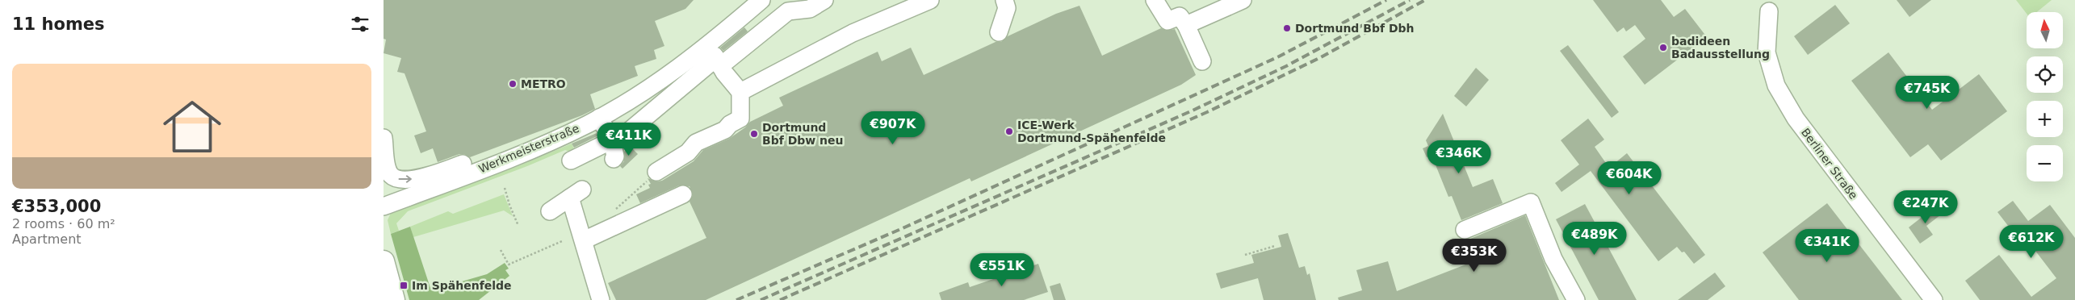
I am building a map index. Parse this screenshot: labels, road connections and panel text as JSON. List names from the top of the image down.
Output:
{
  "streets": {
    "street": ["Werkmeisterstraße", "Berliner Straße"]
  },
  "places": {
    "other": [
      "Dortmund Bbf Dbh",
      "badideen Badausstellung",
      "METRO",
      "ICE-Werk Dortmund-Spähenfelde",
      "Dortmund Bbf Dbw neu"
    ],
    "transit": ["Im Spähenfelde"]
  },
  "north": "top",
  "page": {
    "heading": "11 homes",
    "map_buttons": ["+", "−"],
    "list": [
      {
        "name": "€353,000",
        "note": "2 rooms · 60 m² · Apartment"
      }
    ],
    "price": [
      "€745K",
      "€907K",
      "€411K",
      "€346K",
      "€604K",
      "€247K",
      "€489K",
      "€612K",
      "€341K",
      "€353K",
      "€551K"
    ]
  }
}
